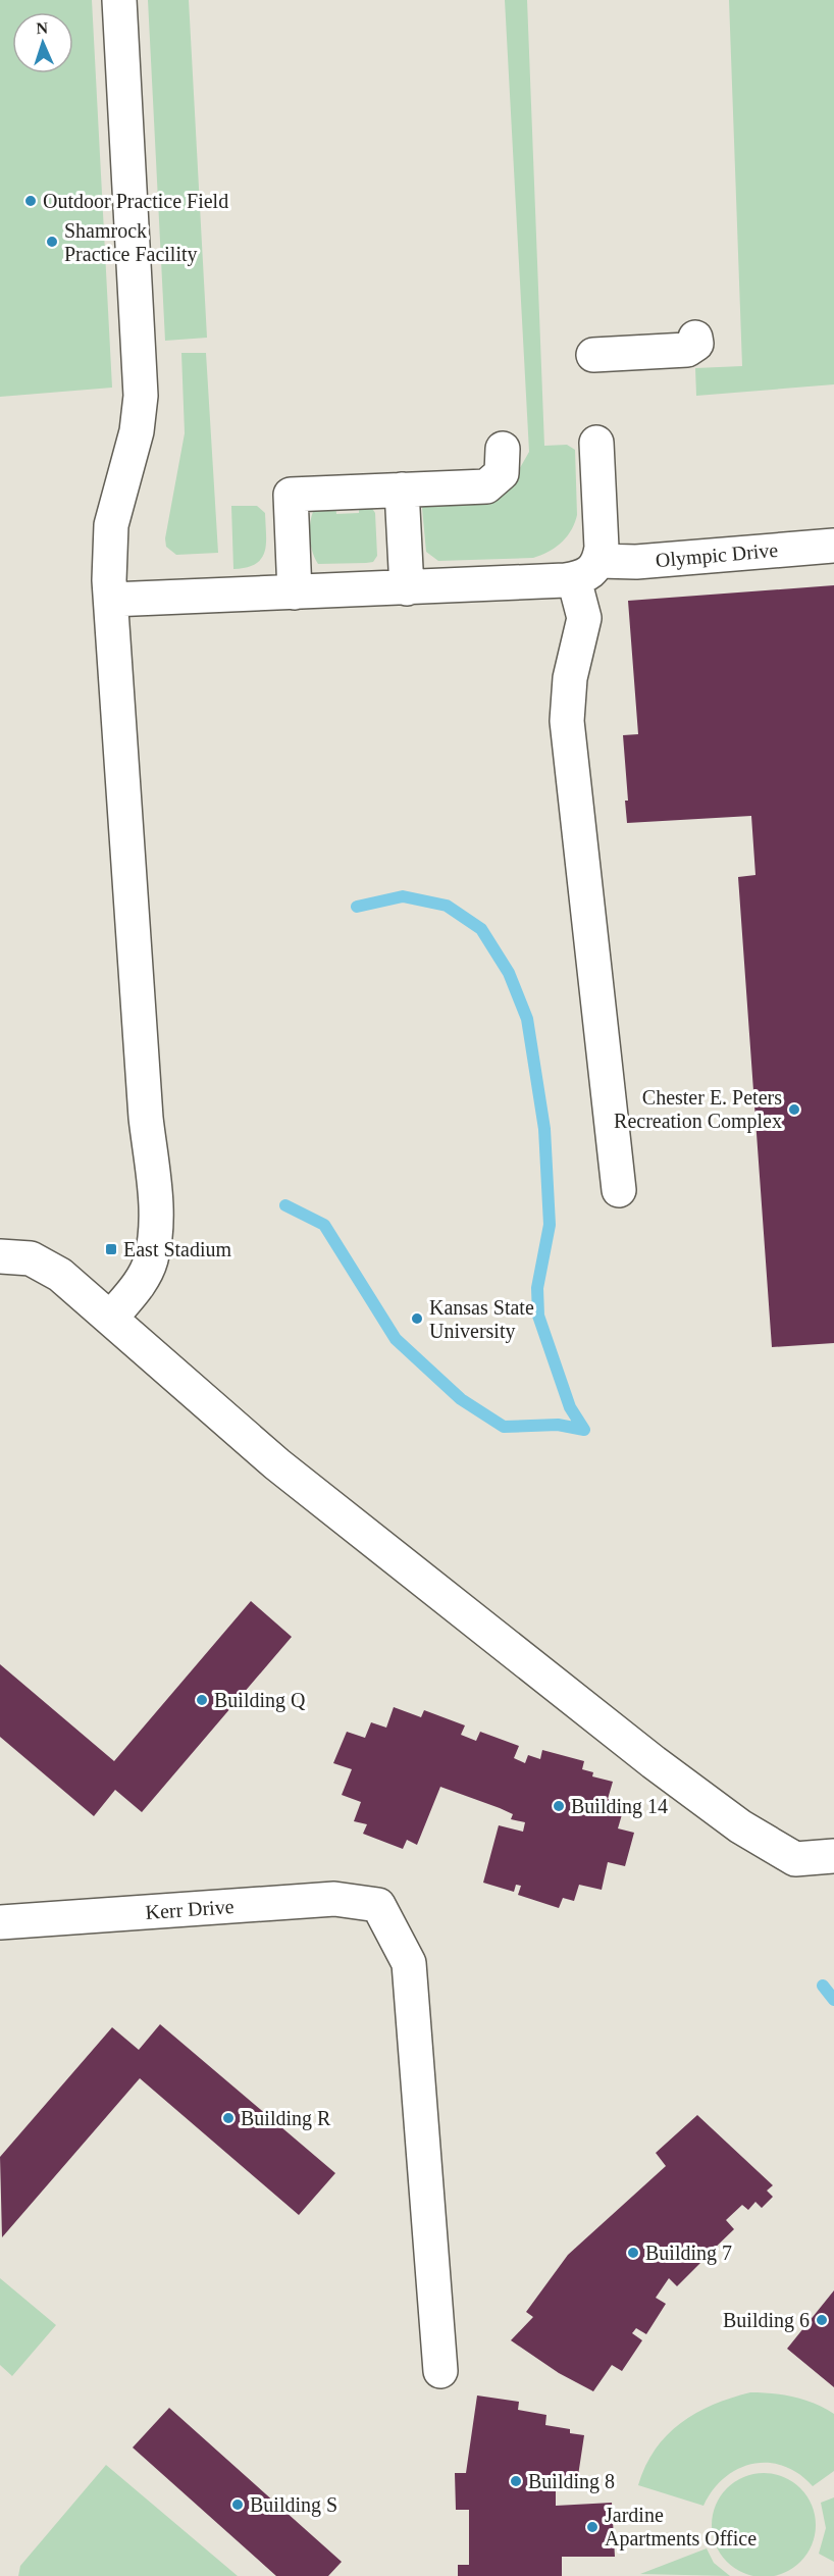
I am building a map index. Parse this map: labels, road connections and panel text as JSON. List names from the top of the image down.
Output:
{
  "streets": {
    "street": ["Olympic Drive", "Kerr Drive"]
  },
  "places": {
    "other": [
      "Outdoor Practice Field",
      "Shamrock Practice Facility",
      "Chester E. Peters Recreation Complex",
      "Kansas State University",
      "Building Q",
      "Building 14",
      "Building R",
      "Building 7",
      "Building 6",
      "Building 8",
      "Building S",
      "Jardine Apartments Office"
    ],
    "transit": ["East Stadium"]
  },
  "north": "top"
}
